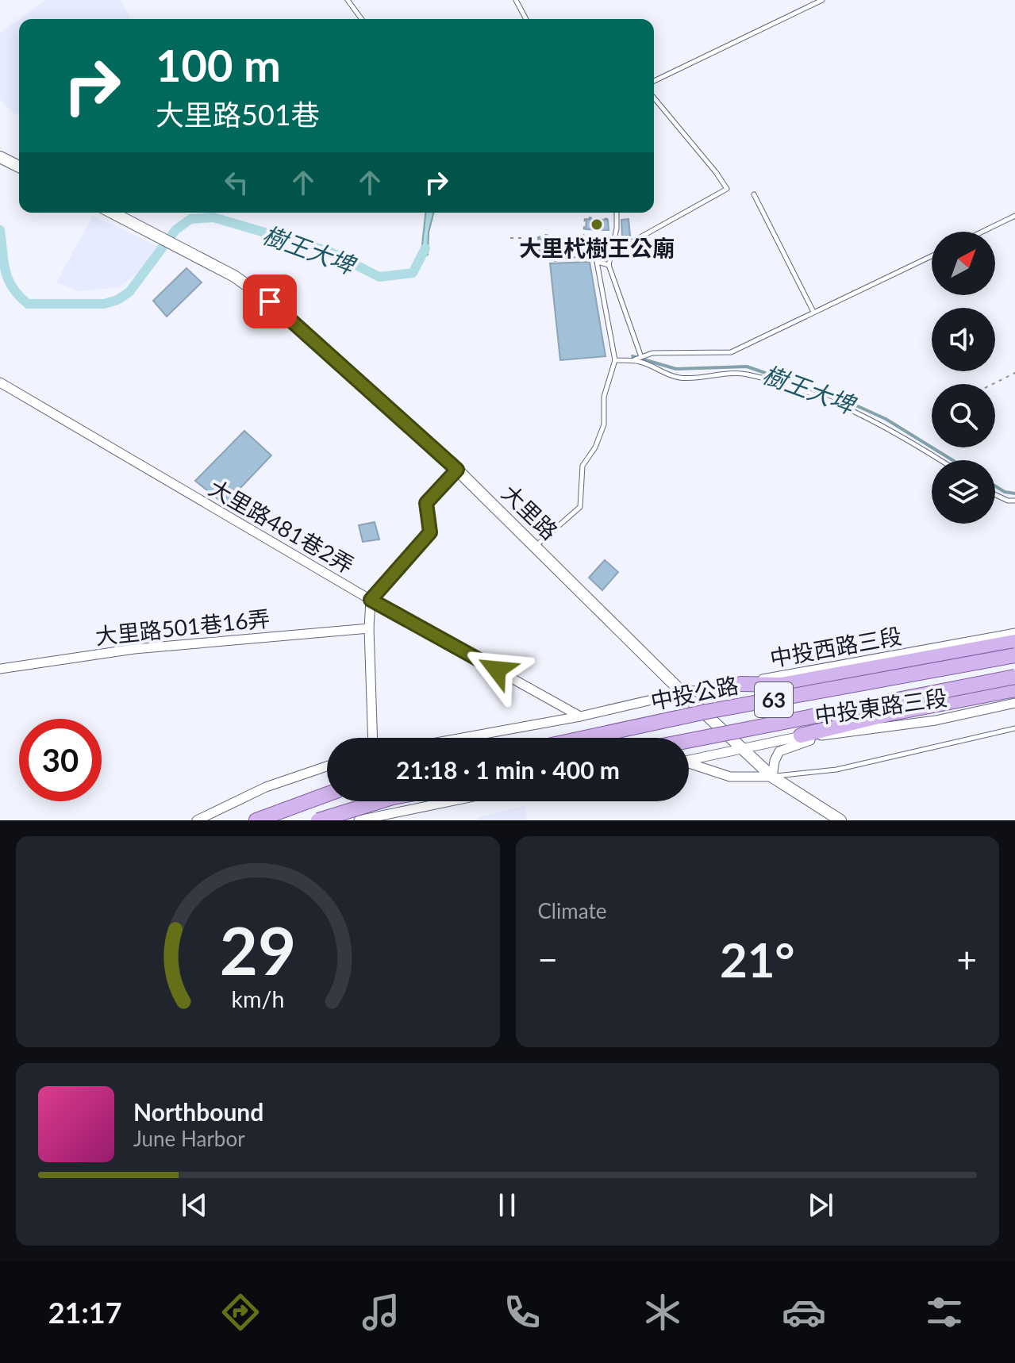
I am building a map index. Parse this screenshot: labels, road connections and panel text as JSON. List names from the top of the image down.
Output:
{
  "streets": {
    "main road": ["中投公路", "63"],
    "street": [
      "大里路",
      "大里路481巷2弄",
      "大里路501巷16弄",
      "中投西路三段",
      "中投東路三段"
    ]
  },
  "crossings": [
    ["大里路", "中投西路三段"],
    ["大里路", "中投東路三段"],
    ["大里路481巷2弄", "中投西路三段"]
  ],
  "water": ["樹王大埤"],
  "places": ["大里杙樹王公廟"],
  "north": "top right",
  "page": {
    "turn": ["100 m", "大里路501巷"],
    "limit": "30",
    "trip": "21:18 · 1 min · 400 m",
    "tile": "Climate",
    "heat": ["−", "21°", "+"],
    "song": ["Northbound", "June Harbor"],
    "tabs": "21:17",
    "gauge": ["29", "km/h"]
  }
}
